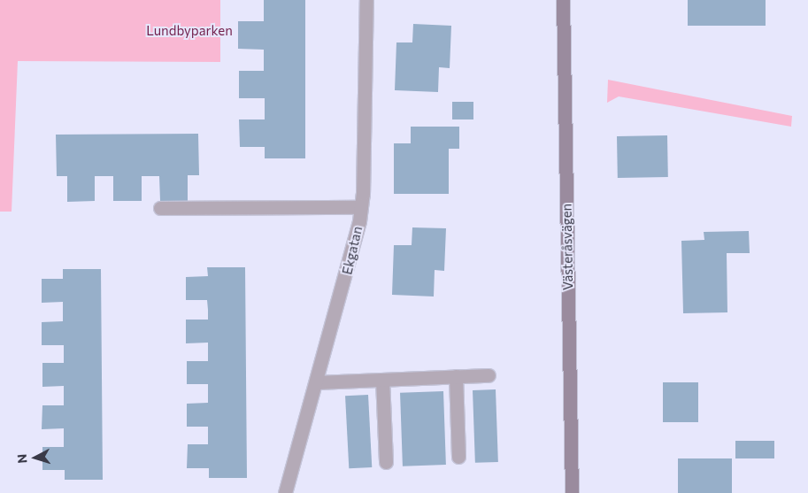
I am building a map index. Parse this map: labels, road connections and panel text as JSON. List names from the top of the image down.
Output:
{
  "streets": {
    "street": ["Västeråsvägen", "Ekgatan"]
  },
  "parks": ["Lundbyparken"],
  "north": "left"
}
